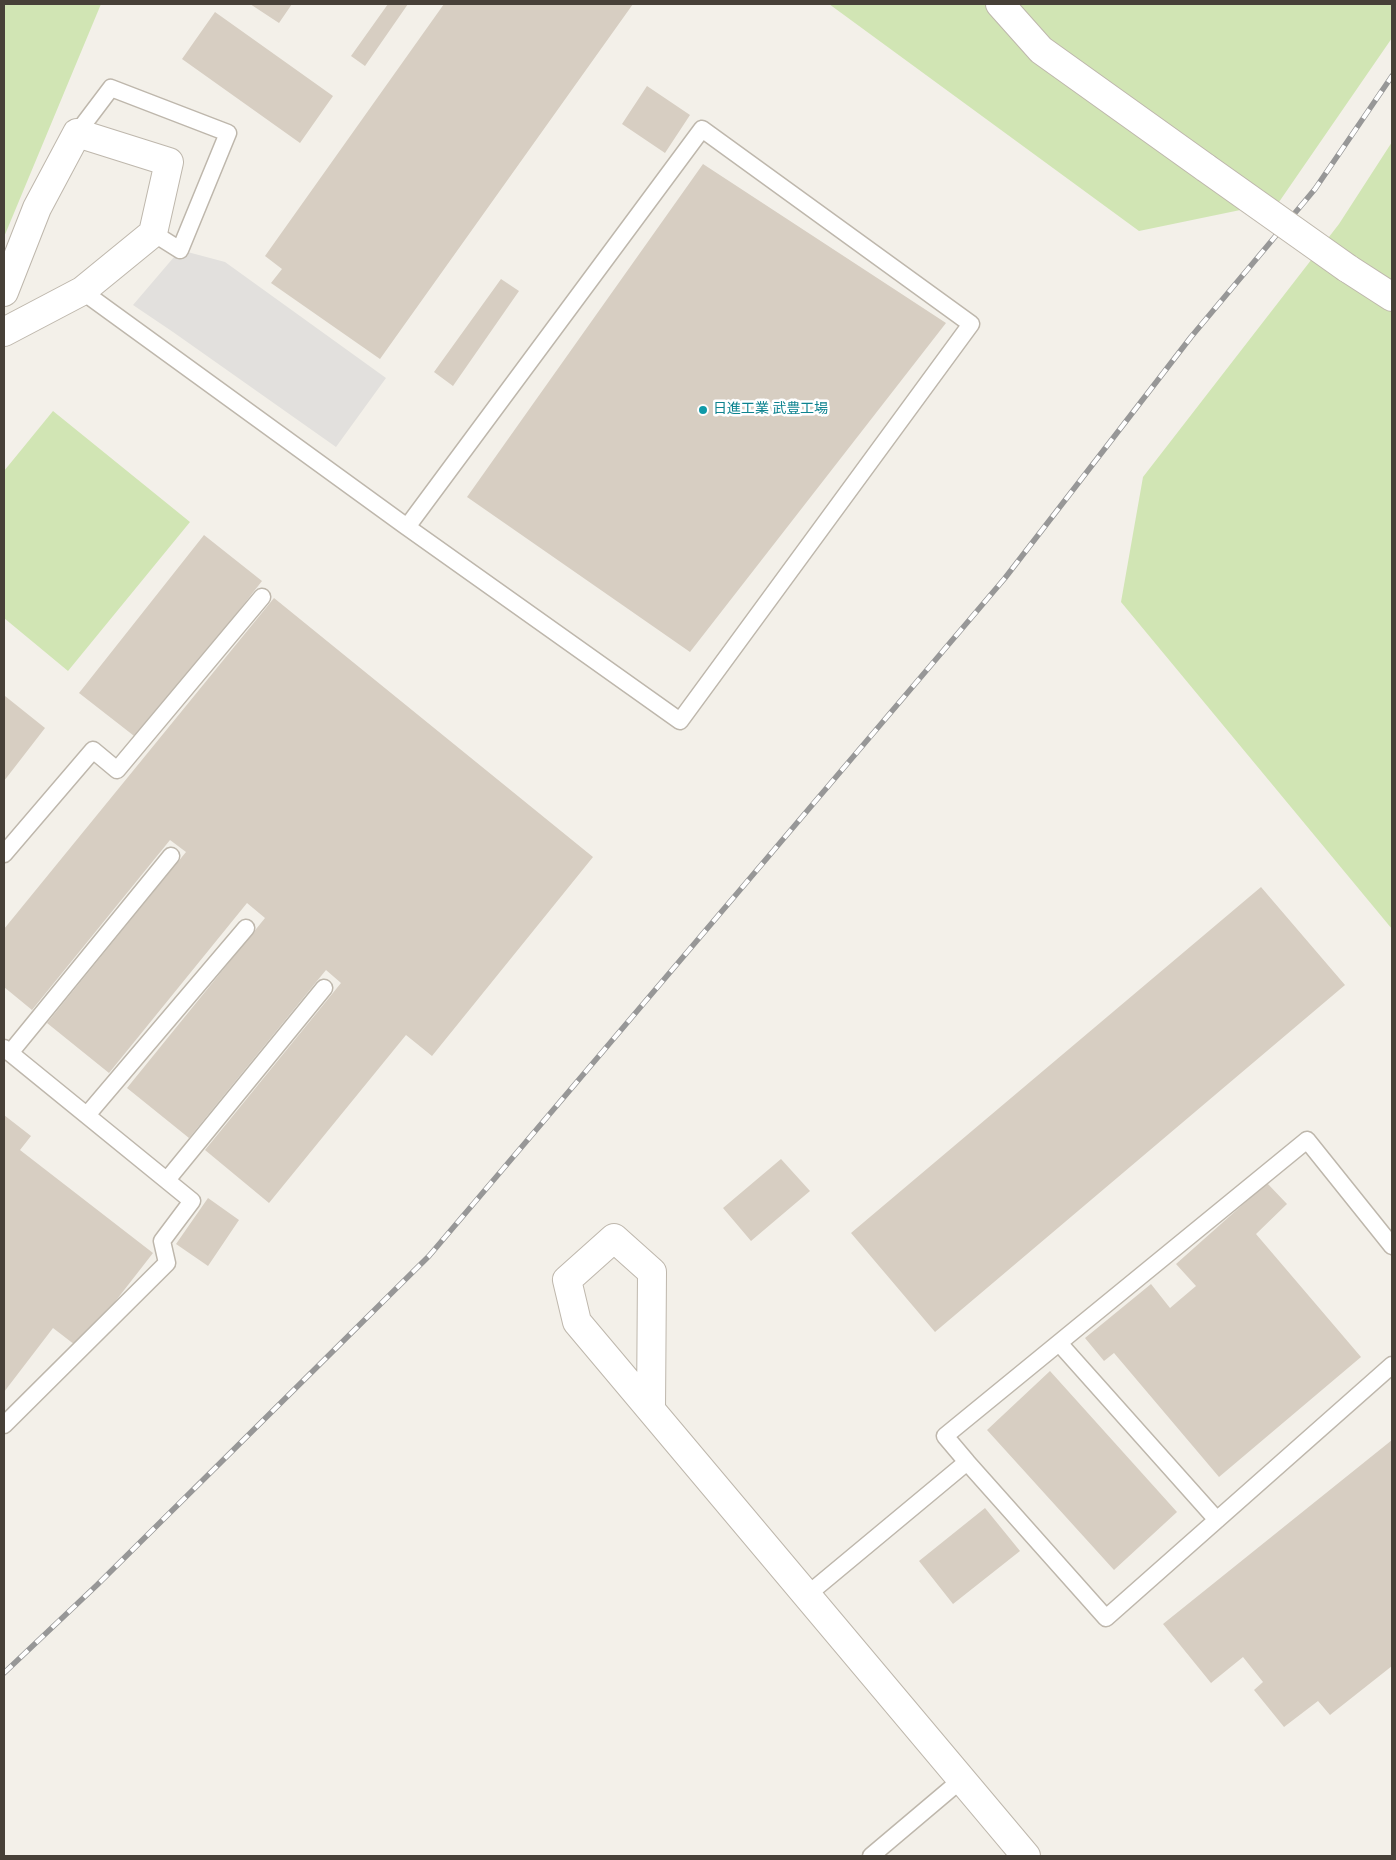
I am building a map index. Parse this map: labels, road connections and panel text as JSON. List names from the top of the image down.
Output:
{
  "places": ["日進工業 武豊工場"]
}
